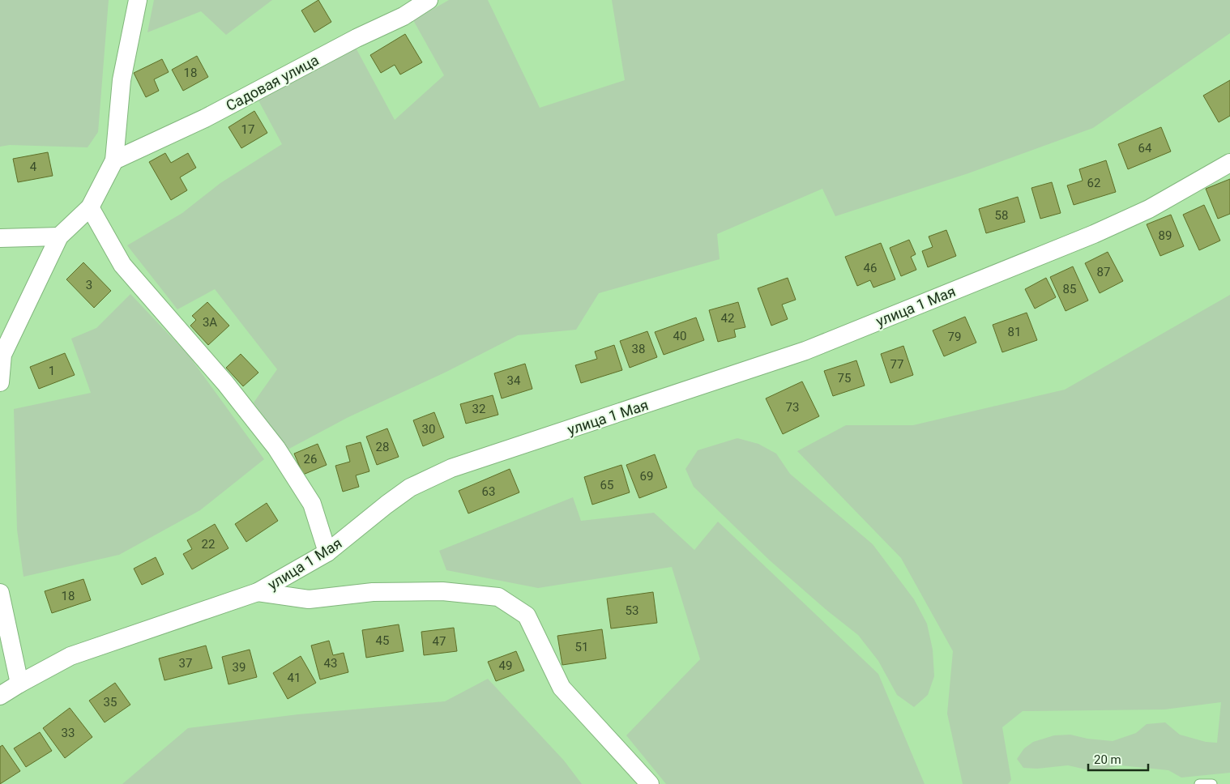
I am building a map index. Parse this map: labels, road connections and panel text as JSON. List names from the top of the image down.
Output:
{
  "streets": {
    "street": ["Садовая улица", "улица 1 Мая"]
  },
  "house_numbers": [
    "18",
    "17",
    "64",
    "4",
    "62",
    "58",
    "89",
    "46",
    "87",
    "3",
    "85",
    "42",
    "3А",
    "81",
    "40",
    "79",
    "38",
    "77",
    "1",
    "75",
    "34",
    "73",
    "32",
    "30",
    "28",
    "26",
    "69",
    "65",
    "63",
    "22",
    "18",
    "53",
    "45",
    "47",
    "51",
    "37",
    "43",
    "49",
    "39",
    "41",
    "35",
    "33"
  ],
  "scale_bar": "20 m"
}
